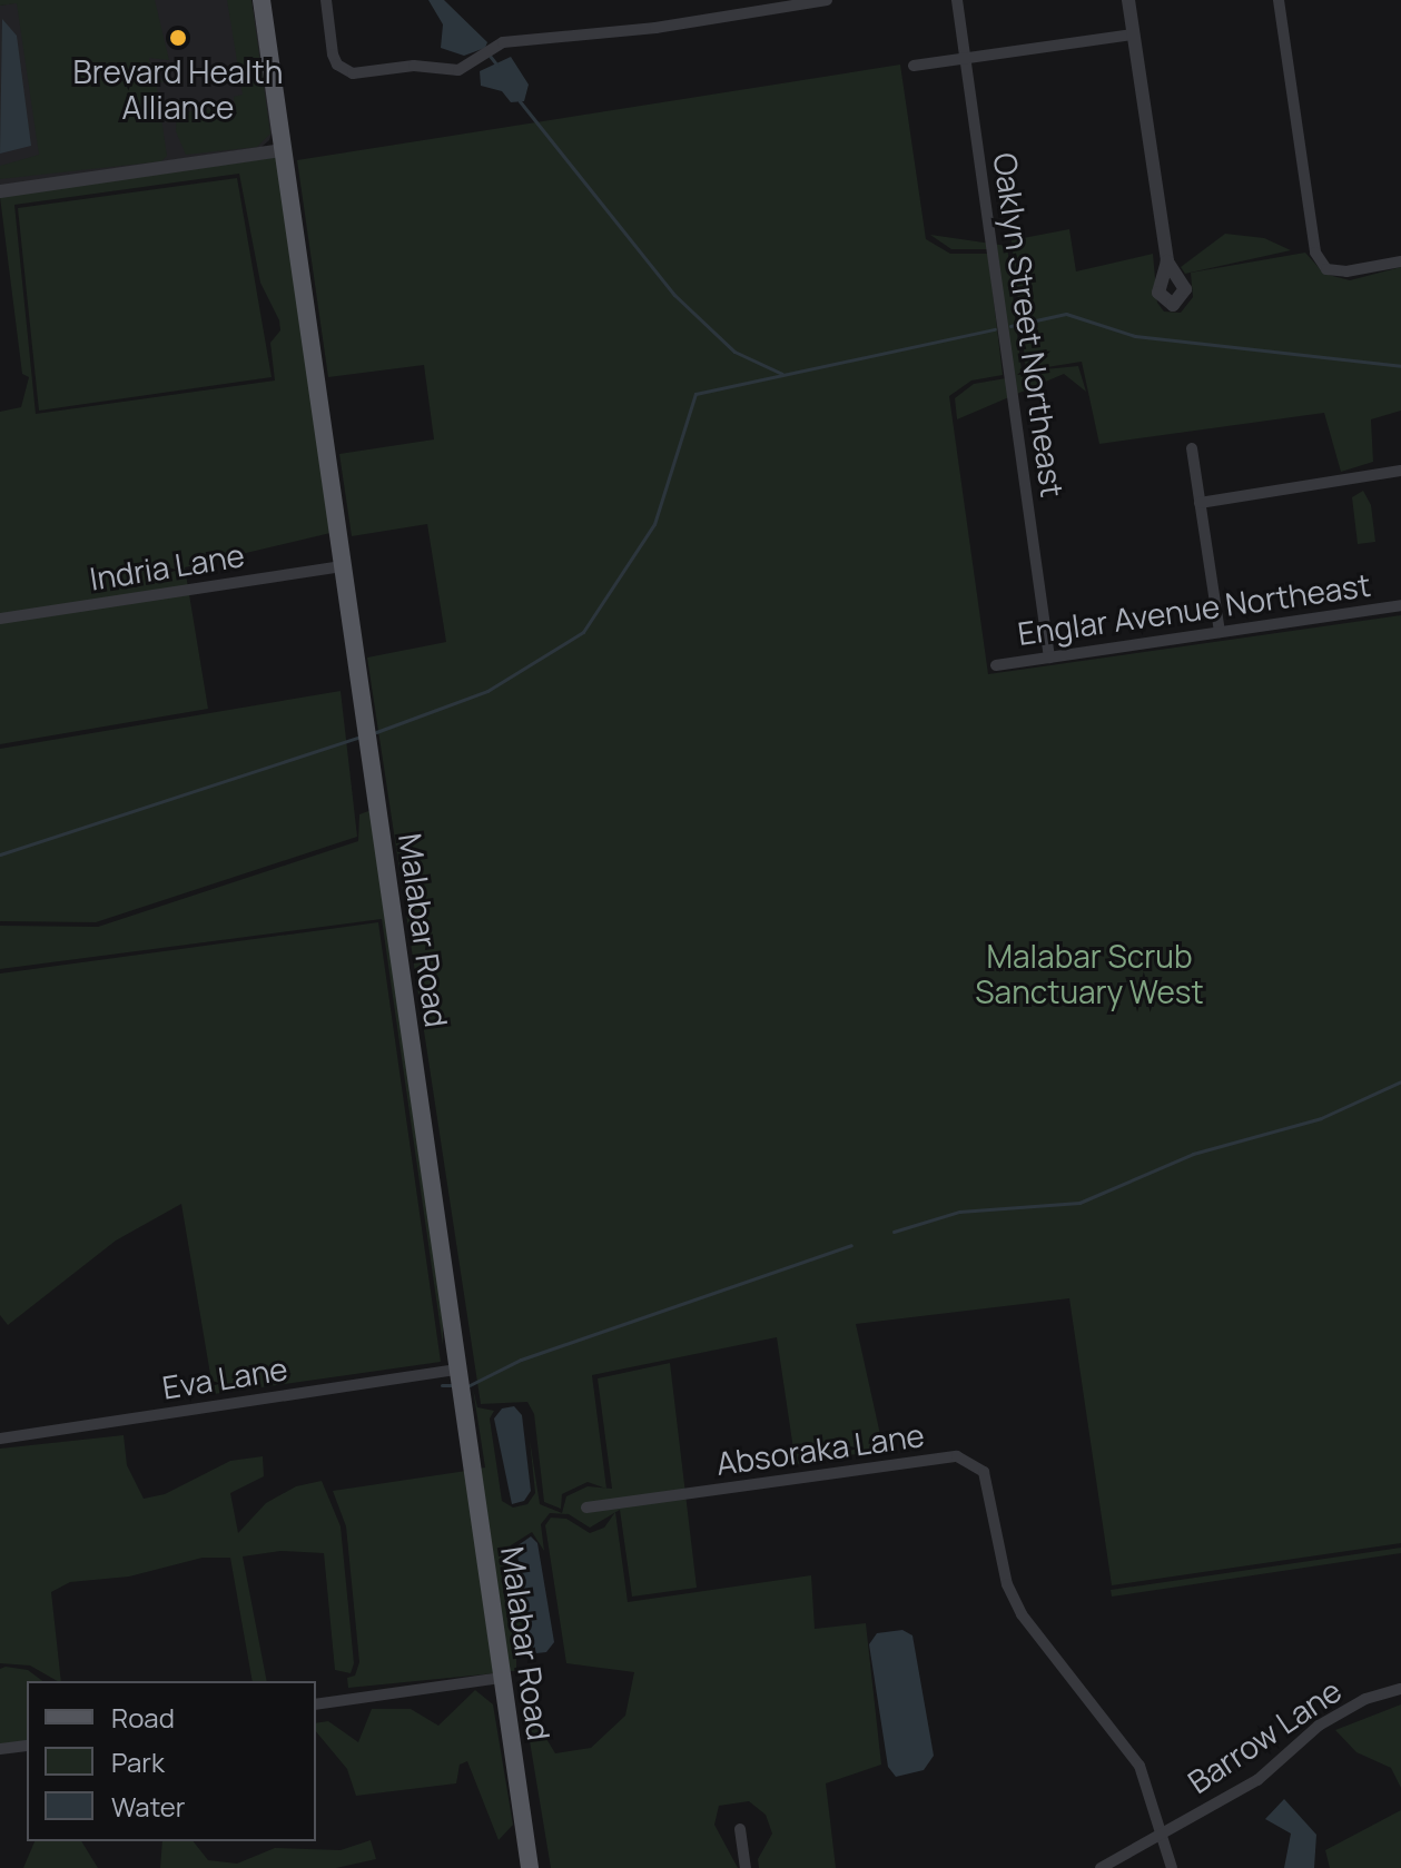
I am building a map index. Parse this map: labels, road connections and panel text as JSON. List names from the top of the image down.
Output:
{
  "streets": {
    "main road": ["Malabar Road"],
    "street": [
      "Oaklyn Street Northeast",
      "Indria Lane",
      "Englar Avenue Northeast",
      "Eva Lane",
      "Absoraka Lane",
      "Barrow Lane"
    ]
  },
  "crossings": [
    ["Oaklyn Street Northeast", "Englar Avenue Northeast"],
    ["Indria Lane", "Malabar Road"],
    ["Malabar Road", "Eva Lane"],
    ["Absoraka Lane", "Barrow Lane"]
  ],
  "parks": ["Malabar Scrub Sanctuary West"],
  "places": ["Brevard Health Alliance"],
  "legend": ["Road", "Park", "Water"]
}
